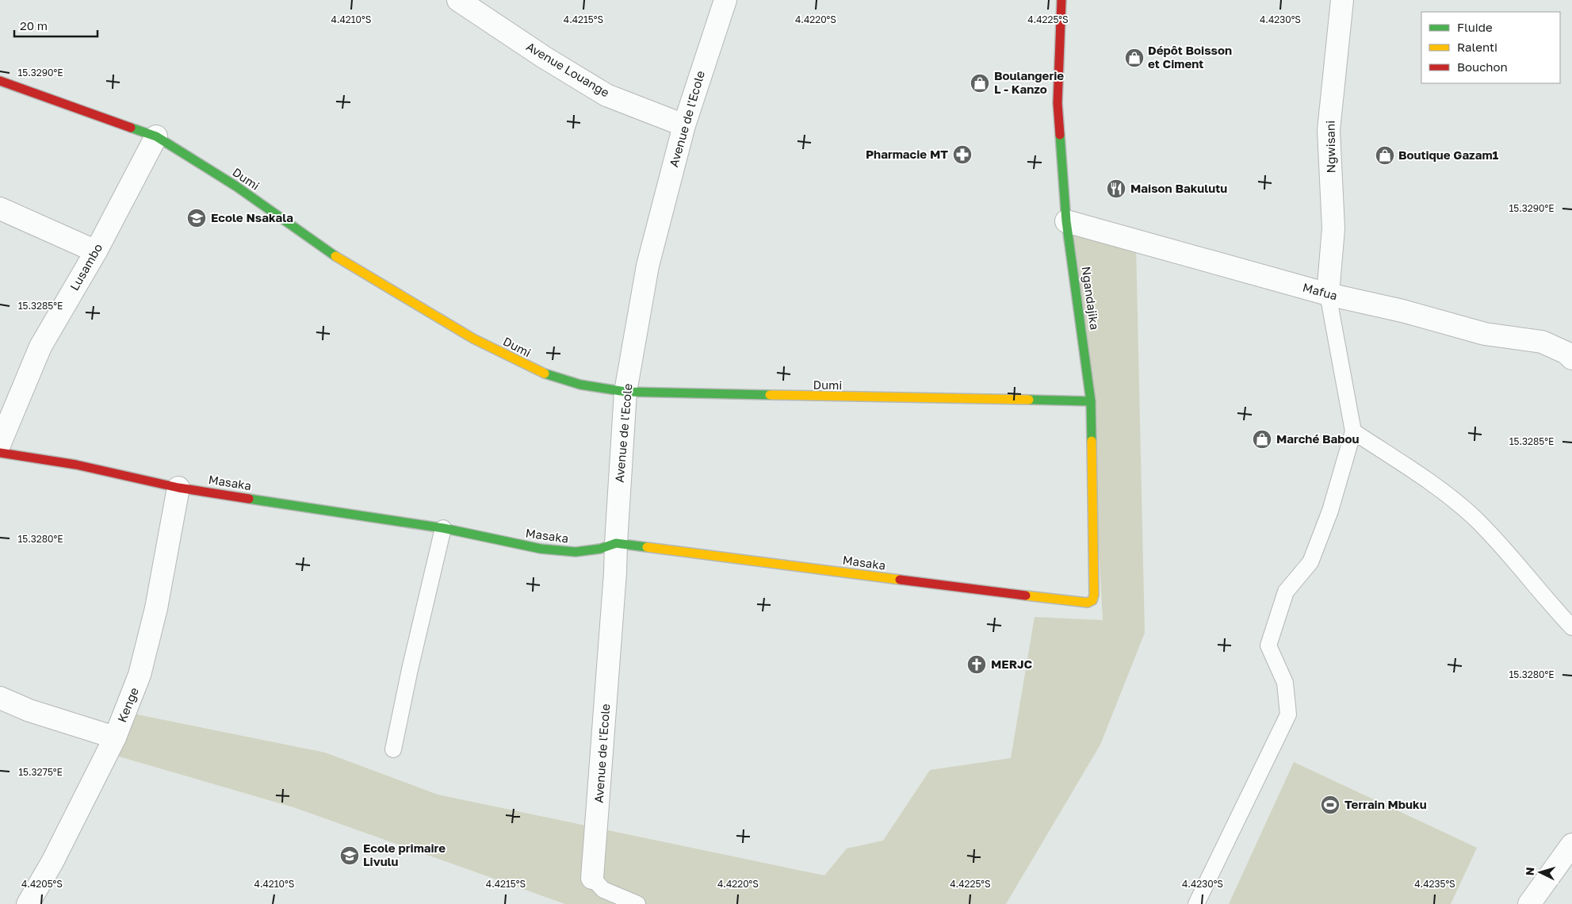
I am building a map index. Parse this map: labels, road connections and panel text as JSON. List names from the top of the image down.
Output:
{
  "streets": {
    "street": [
      "Avenue Louange",
      "Avenue de l'Ecole",
      "Ngwisani",
      "Dumi",
      "Lusambo",
      "Mafua",
      "Ngandajika",
      "Masaka",
      "Kenge"
    ]
  },
  "crossings": [
    ["Avenue Louange", "Avenue de l'Ecole"],
    ["Avenue de l'Ecole", "Dumi"],
    ["Avenue de l'Ecole", "Masaka"],
    ["Ngwisani", "Mafua"],
    ["Dumi", "Lusambo"],
    ["Dumi", "Ngandajika"],
    ["Mafua", "Ngandajika"],
    ["Ngandajika", "Masaka"],
    ["Masaka", "Kenge"]
  ],
  "places": {
    "shop": [
      "Dépôt Boisson et Ciment",
      "Boulangerie L - Kanzo",
      "Boutique Gazam1",
      "Marché Babou"
    ],
    "pharmacy": ["Pharmacie MT"],
    "restaurant": ["Maison Bakulutu"],
    "school or university": ["Ecole Nsakala", "Ecole primaire Livulu"],
    "church": ["MERJC"],
    "sports": ["Terrain Mbuku"]
  },
  "legend": ["Fluide", "Ralenti", "Bouchon"],
  "scale_bar": "20 m",
  "north": "left",
  "coordinates": [
    "4.4210°S",
    "4.4215°S",
    "4.4220°S",
    "4.4225°S",
    "4.4230°S",
    "15.3290°E",
    "15.3285°E",
    "15.3280°E",
    "15.3275°E",
    "4.4205°S",
    "4.4235°S"
  ]
}
